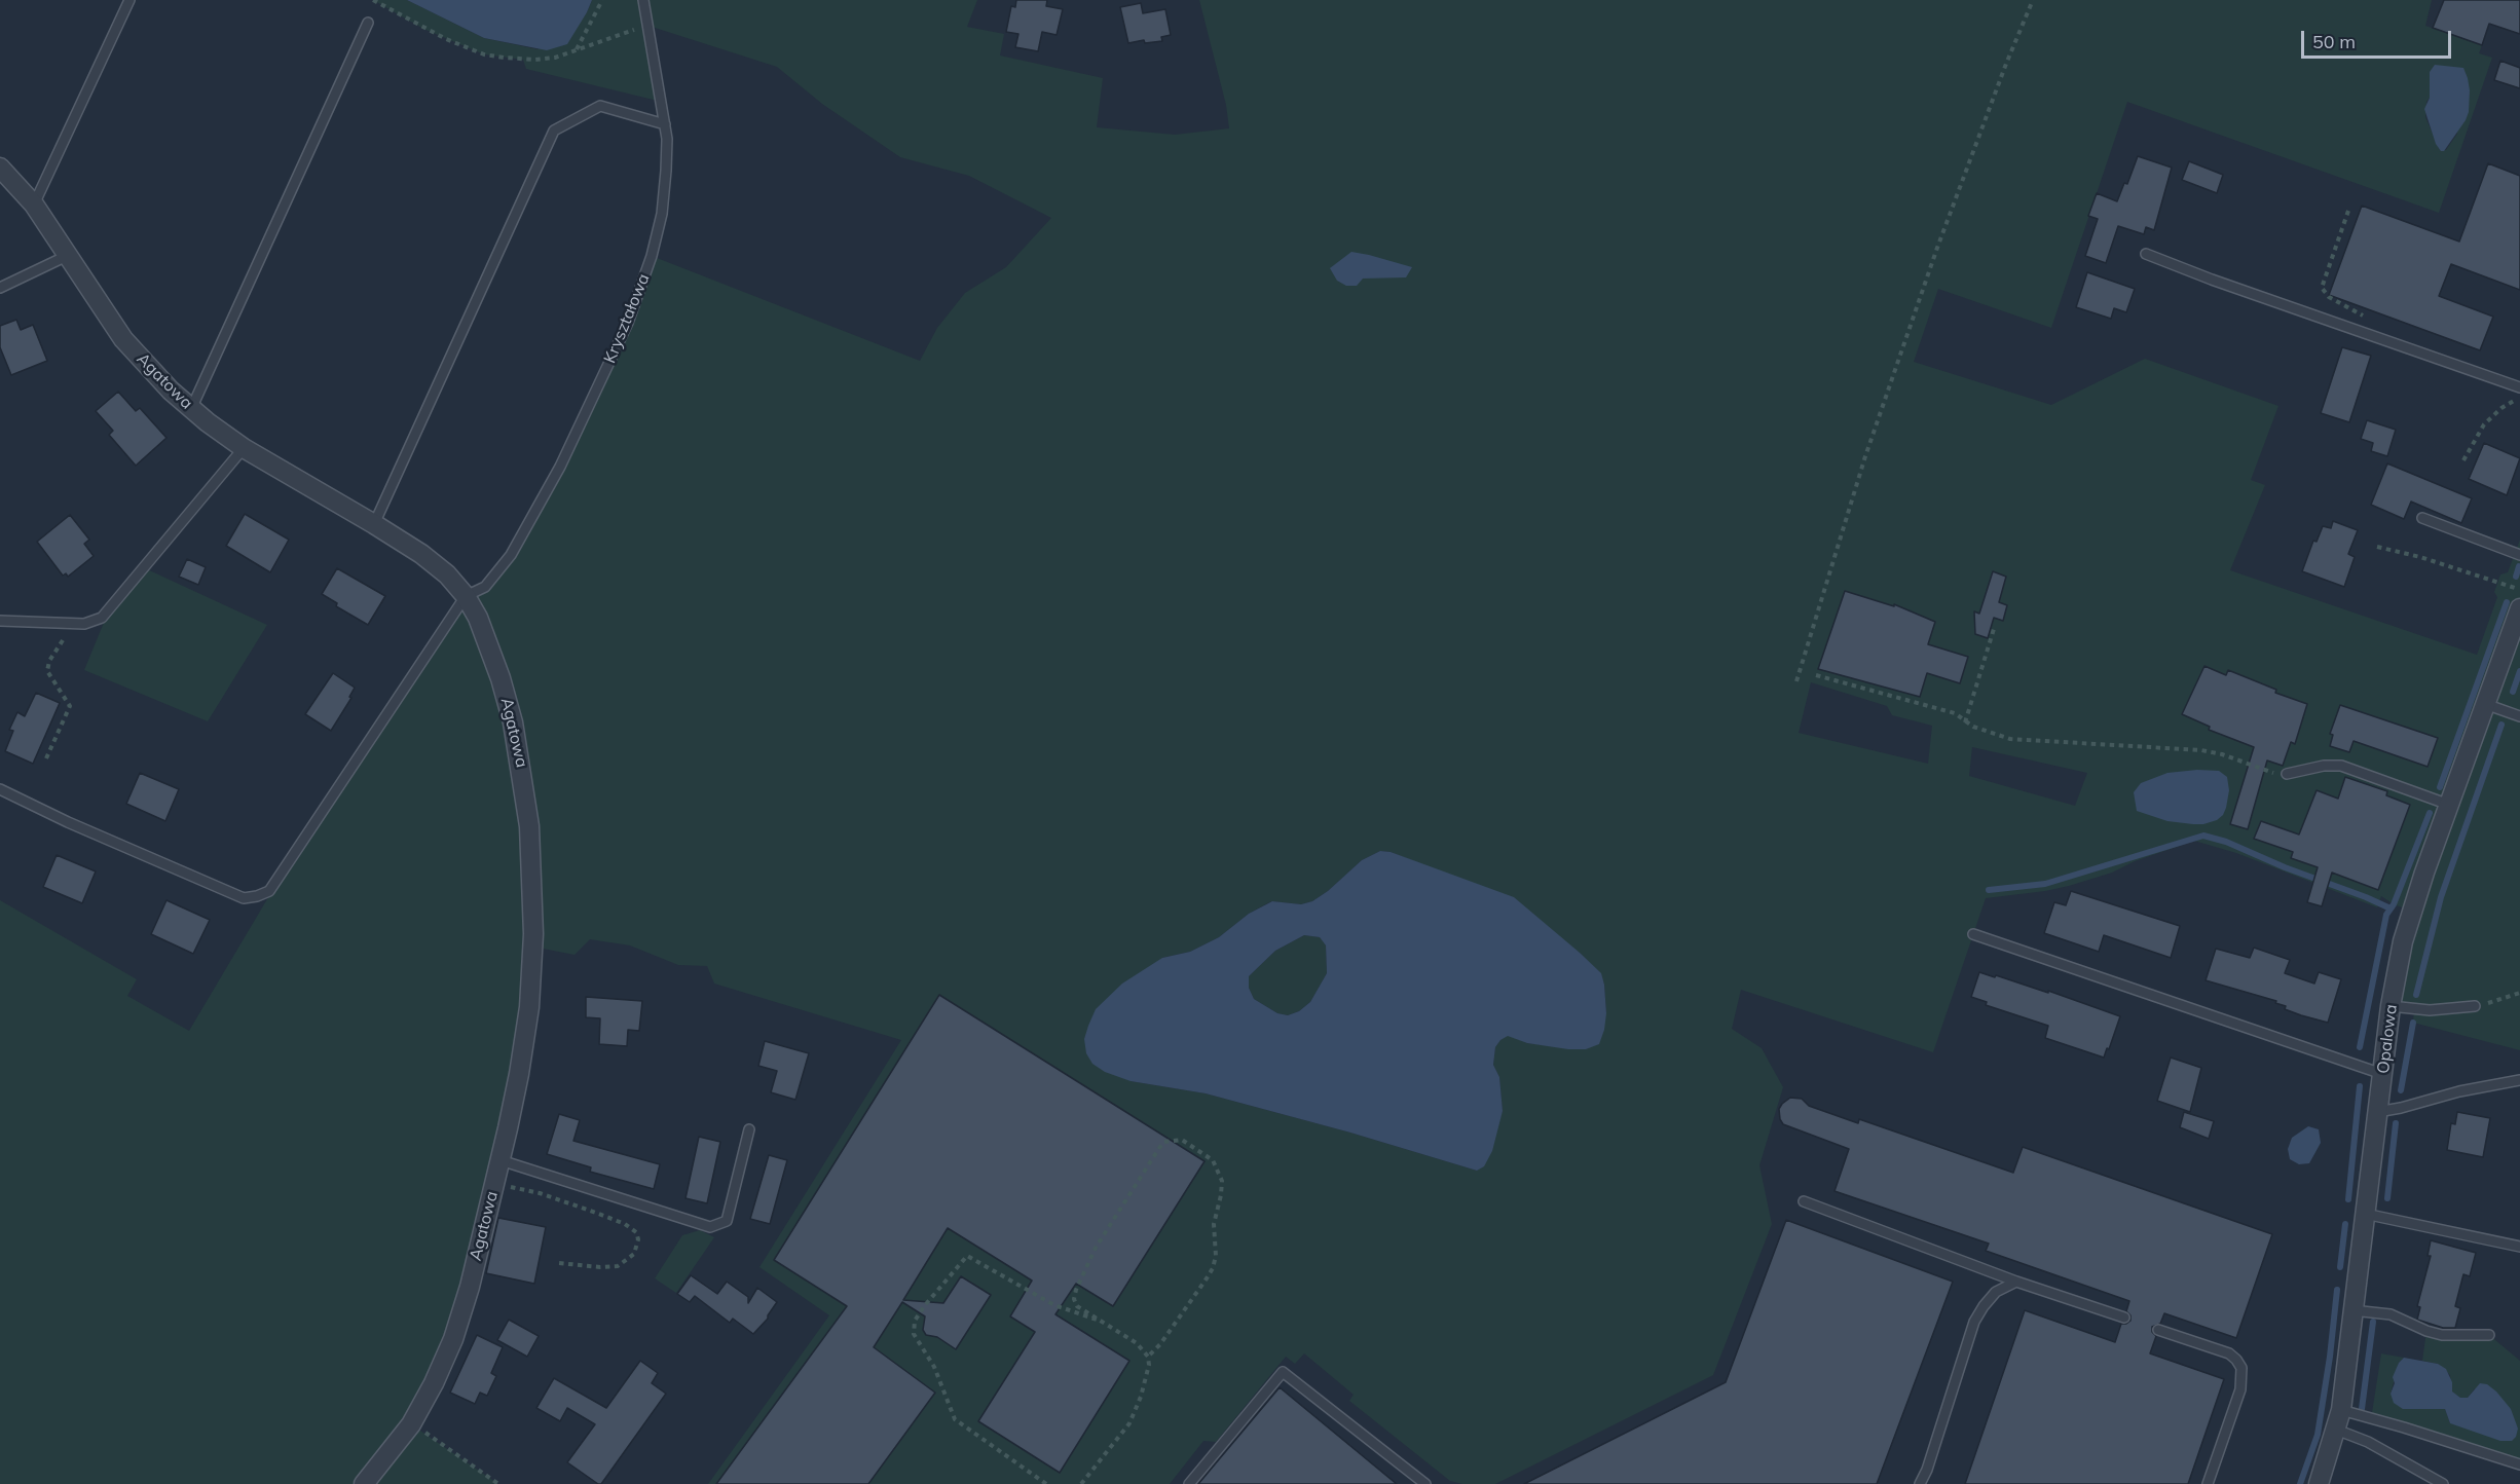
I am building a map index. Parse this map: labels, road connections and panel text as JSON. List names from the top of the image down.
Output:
{
  "streets": {
    "street": ["Agatowa", "Opalowa"],
    "lane": ["Kryształowa"]
  },
  "crossings": [
    ["Kryształowa", "Agatowa"]
  ],
  "scale_bar": "50 m"
}
